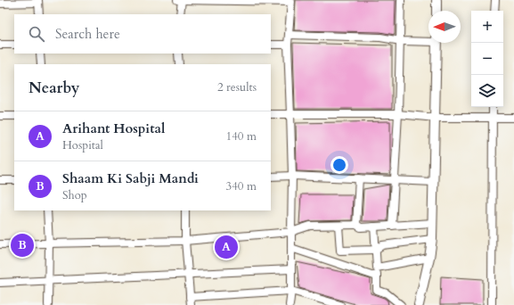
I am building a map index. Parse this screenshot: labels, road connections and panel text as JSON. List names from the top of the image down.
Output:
{
  "north": "left",
  "page": {
    "map_buttons": ["+", "−"],
    "search": "Search here",
    "heading": ["Nearby", "2 results"],
    "list": [
      {
        "mark": "A",
        "name": "Arihant Hospital",
        "note": "Hospital",
        "value": "140 m"
      },
      {
        "mark": "B",
        "name": "Shaam Ki Sabji Mandi",
        "note": "Shop",
        "value": "340 m"
      }
    ],
    "pins": ["B", "A"]
  }
}
